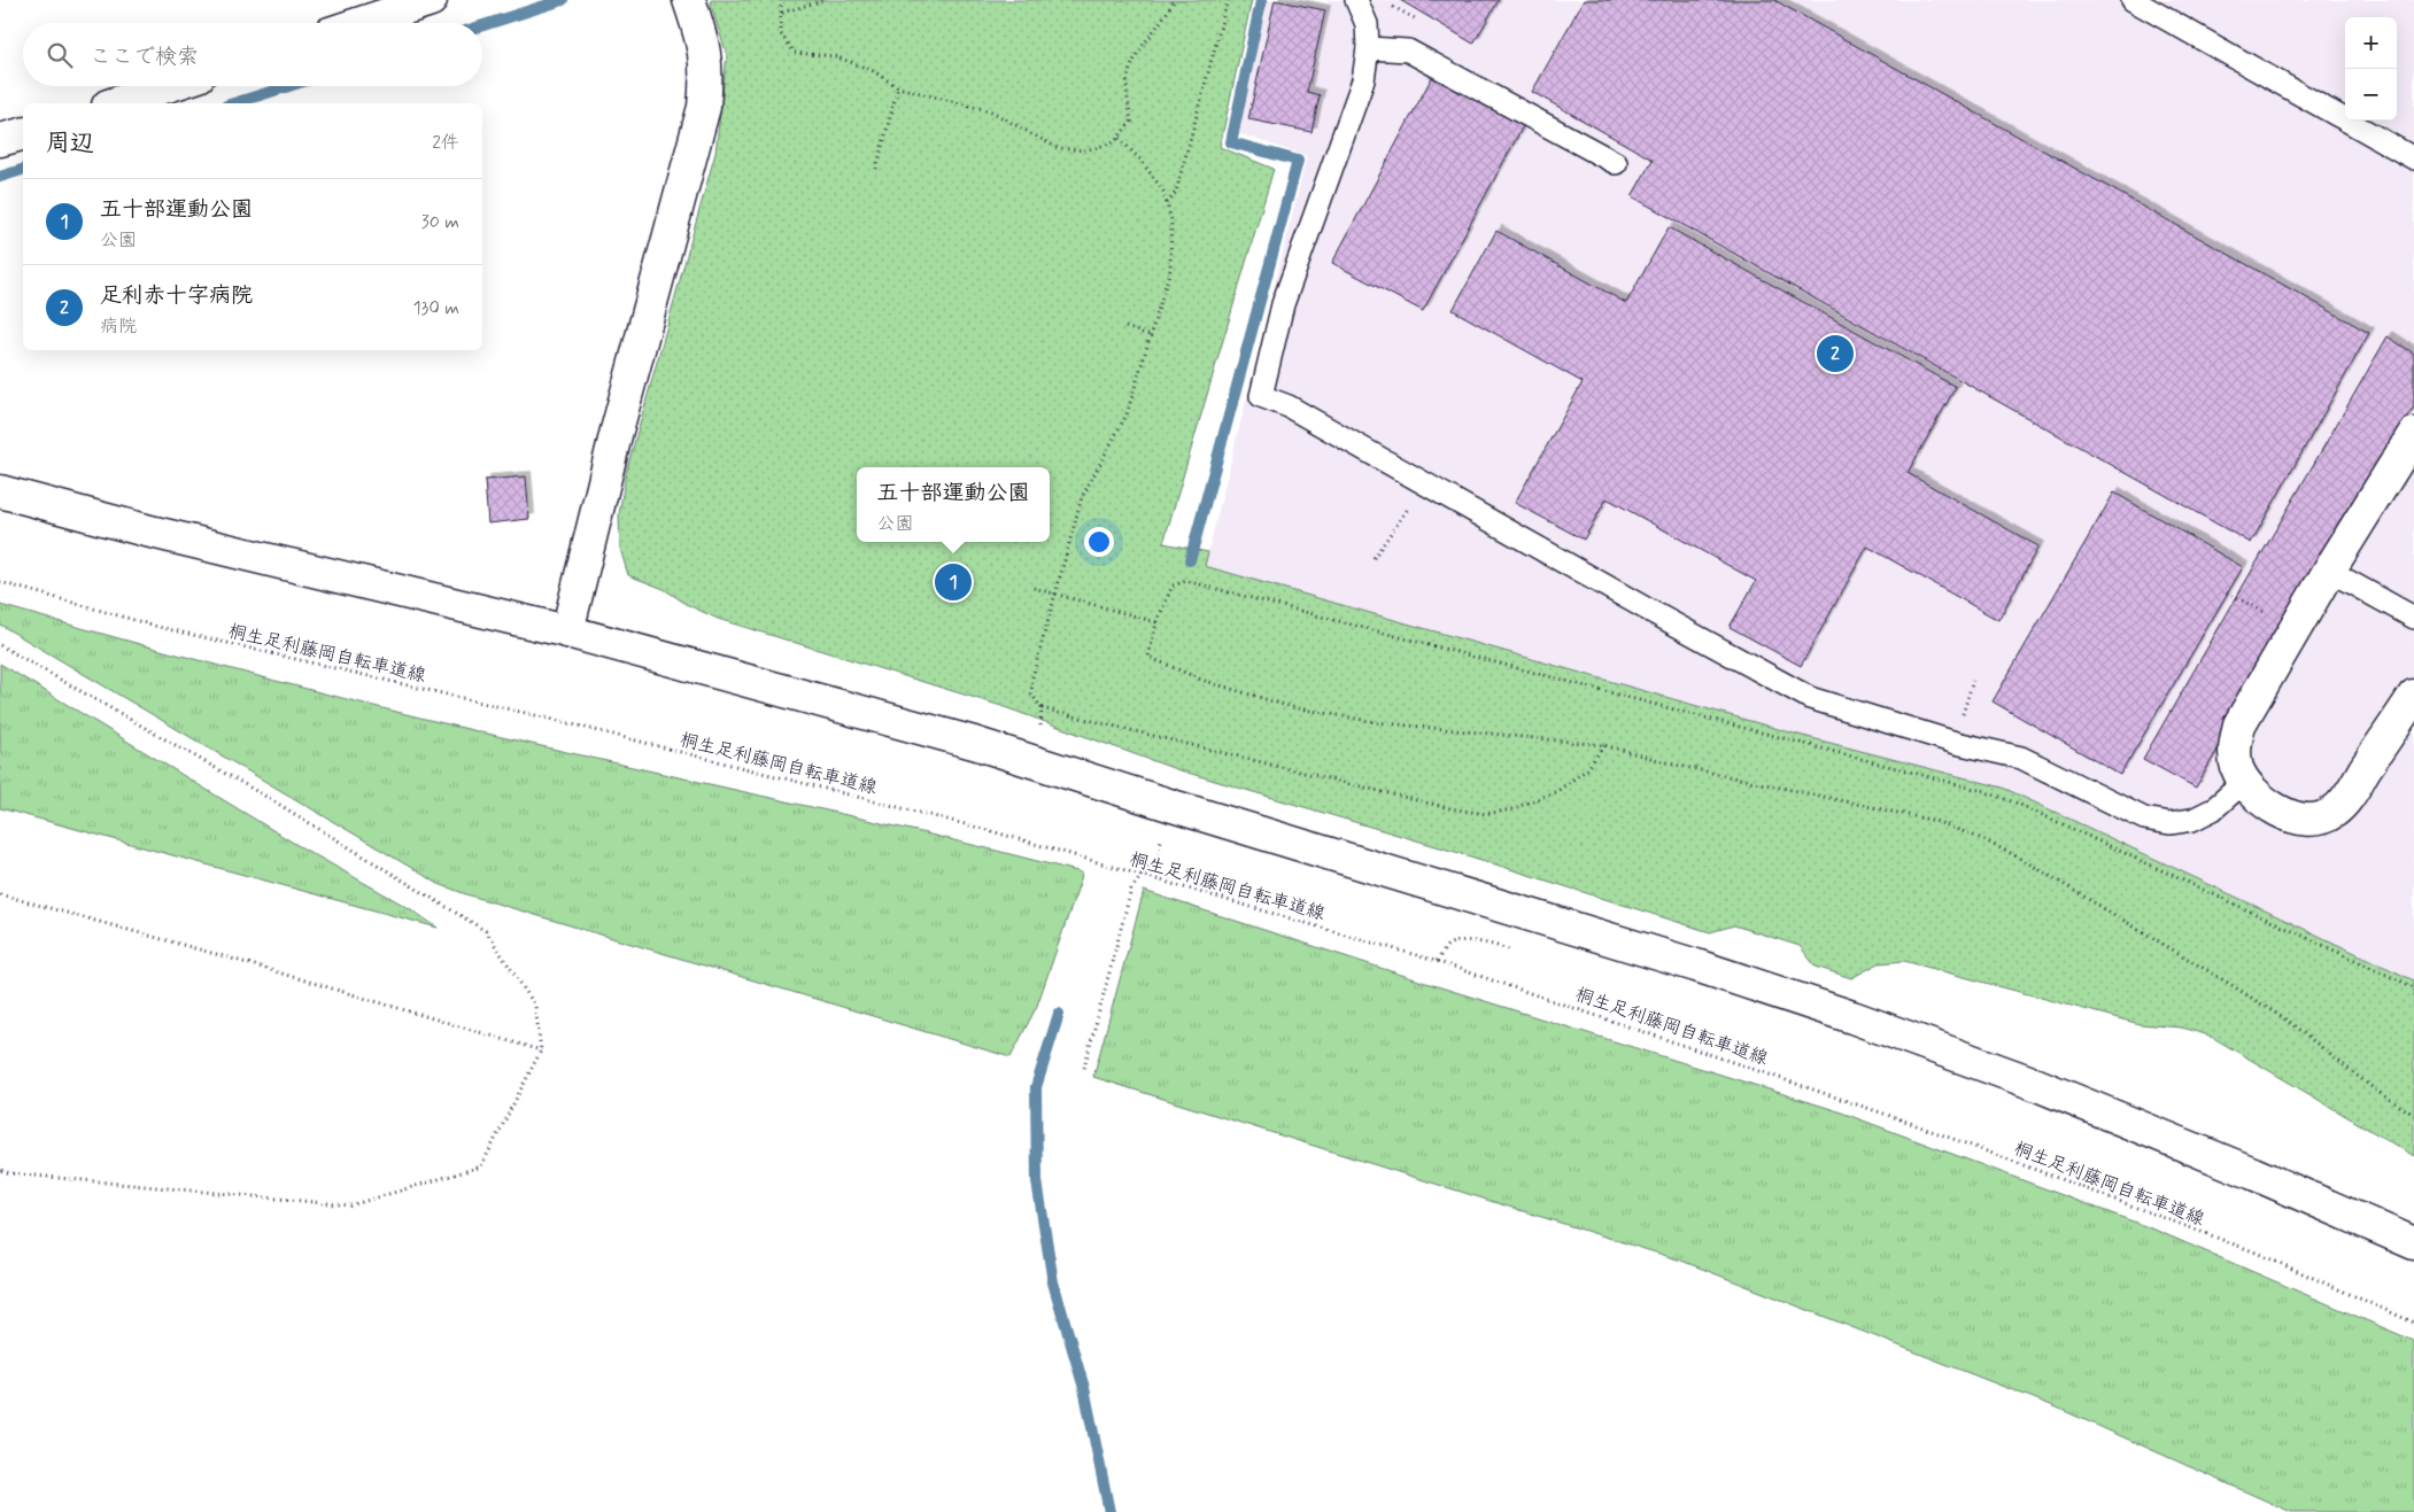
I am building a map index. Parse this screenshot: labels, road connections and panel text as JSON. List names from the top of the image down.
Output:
{
  "streets": {
    "path": ["桐生足利藤岡自転車道線"]
  },
  "page": {
    "map_buttons": ["+", "−"],
    "search": "ここで検索",
    "heading": ["周辺", "2件"],
    "list": [
      {
        "mark": "1",
        "name": "五十部運動公園",
        "note": "公園",
        "value": "30 m"
      },
      {
        "mark": "2",
        "name": "足利赤十字病院",
        "note": "病院",
        "value": "130 m"
      }
    ],
    "pins": ["2", "1"],
    "popup": ["五十部運動公園", "公園"]
  }
}
